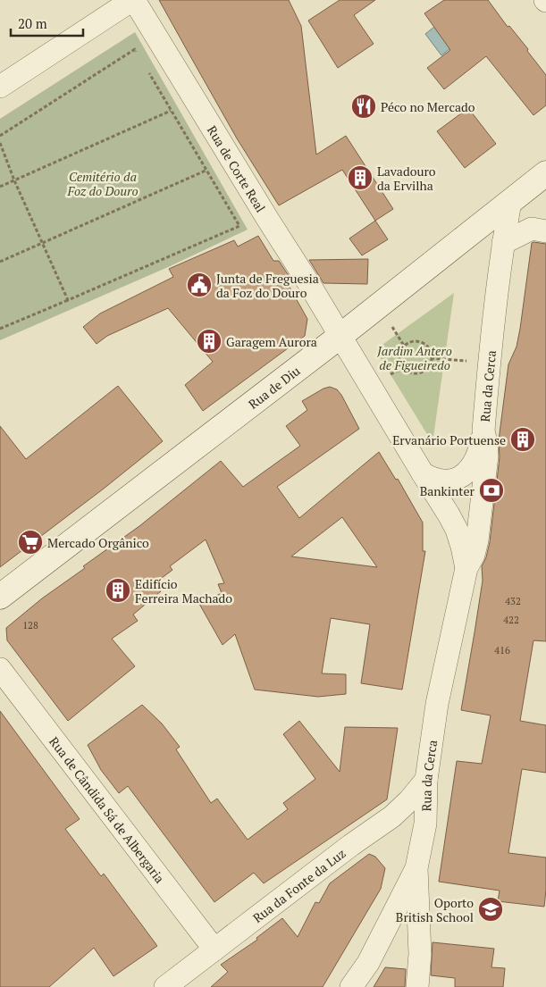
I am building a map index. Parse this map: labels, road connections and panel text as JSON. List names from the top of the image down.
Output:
{
  "streets": {
    "main road": ["Rua de Diu"],
    "street": [
      "Rua de Corte Real",
      "Rua da Cerca",
      "Rua de Cândida Sá de Albergaria",
      "Rua da Fonte da Luz"
    ]
  },
  "crossings": [
    ["Rua de Corte Real", "Rua de Diu"],
    ["Rua de Diu", "Rua da Cerca"],
    ["Rua da Cerca", "Rua da Fonte da Luz"],
    ["Rua de Cândida Sá de Albergaria", "Rua da Fonte da Luz"]
  ],
  "parks": ["Cemitério da Foz do Douro", "Jardim Antero de Figueiredo"],
  "places": {
    "restaurant": ["Péco no Mercado"],
    "building": [
      "Lavadouro da Ervilha",
      "Garagem Aurora",
      "Ervanário Portuense",
      "Edifício Ferreira Machado"
    ],
    "public building": ["Junta de Freguesia da Foz do Douro"],
    "bank": ["Bankinter"],
    "supermarket": ["Mercado Orgânico"],
    "school or university": ["Oporto British School"]
  },
  "house_numbers": [
    "432",
    "422",
    "128",
    "416"
  ],
  "scale_bar": "20 m"
}
